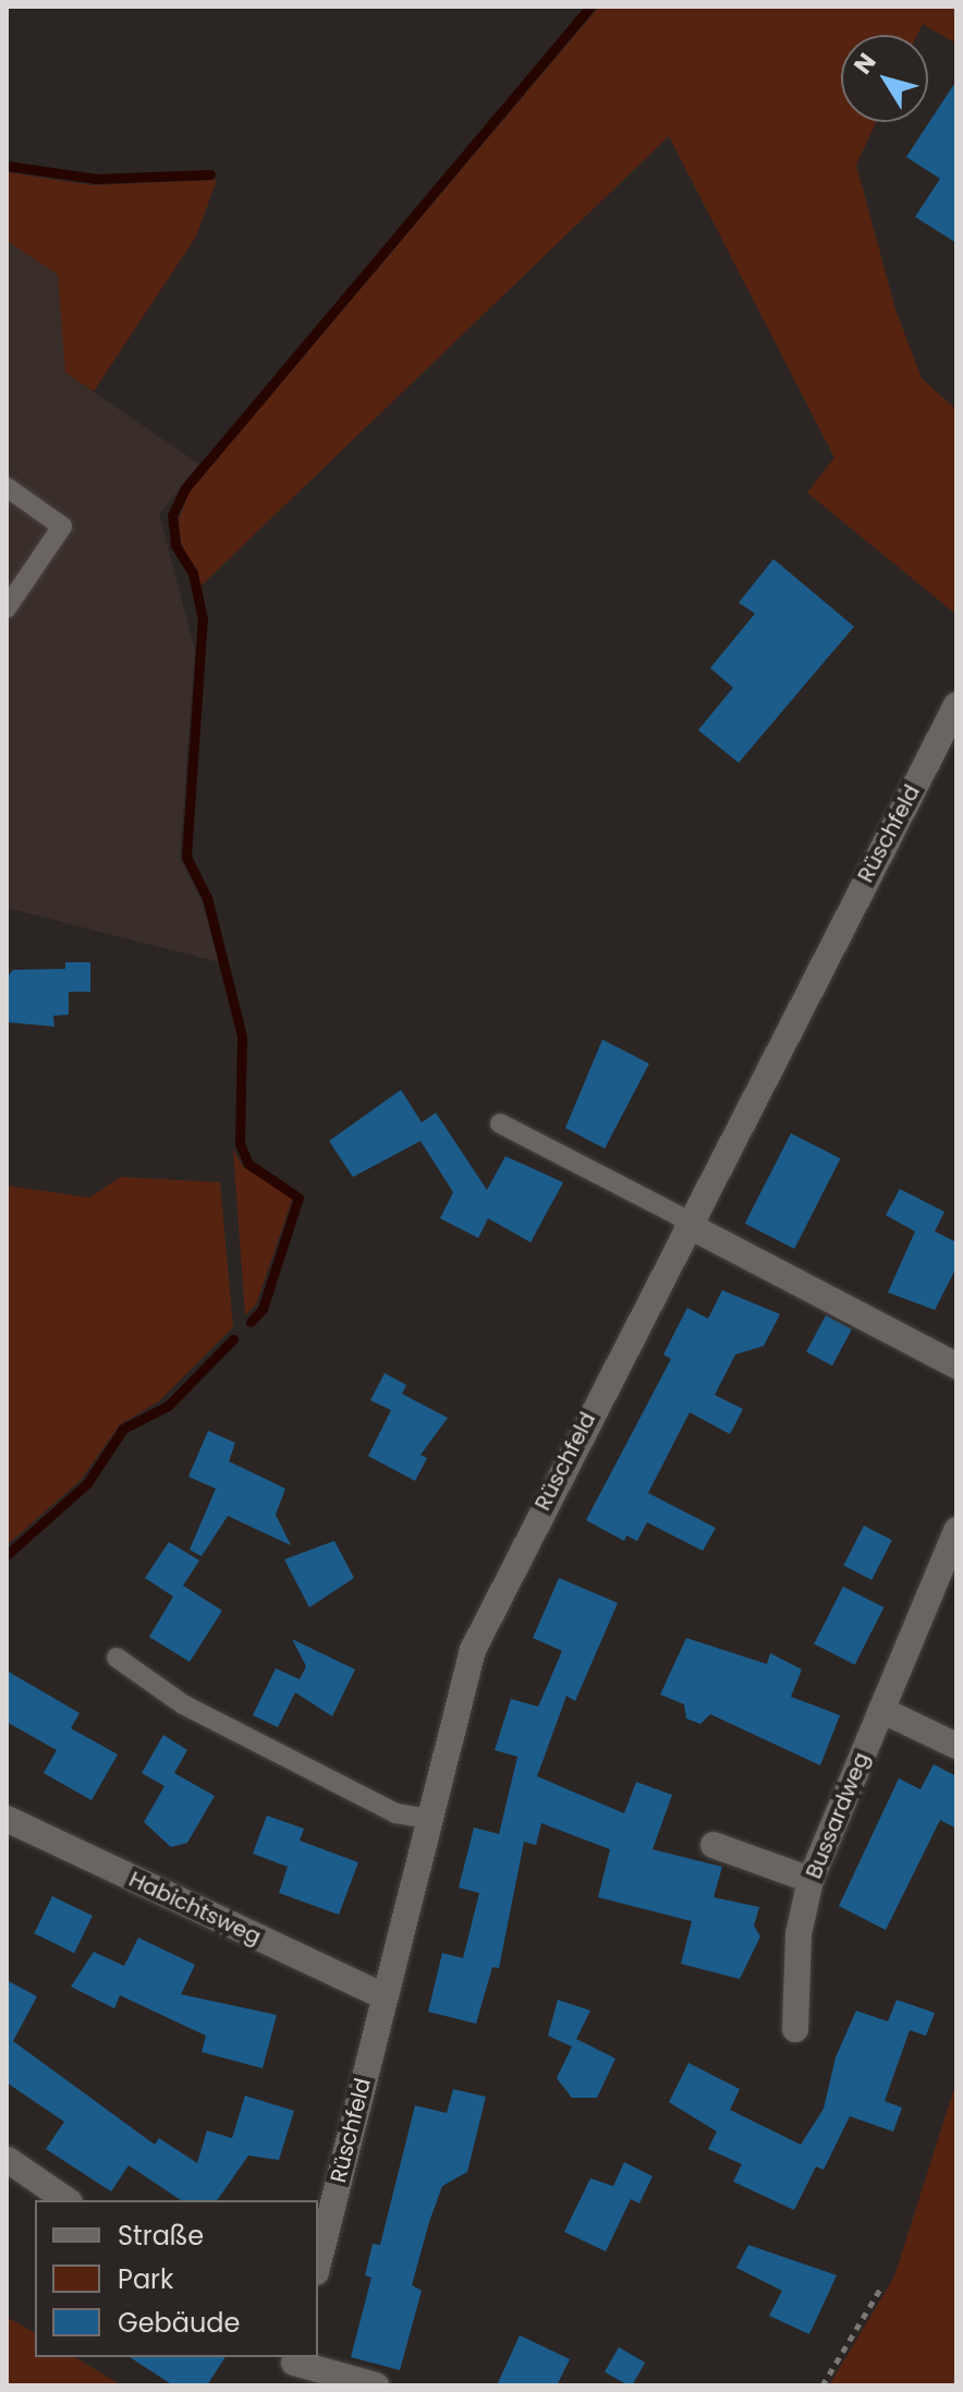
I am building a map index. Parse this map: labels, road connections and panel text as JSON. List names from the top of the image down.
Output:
{
  "streets": {
    "street": ["Rüschfeld", "Bussardweg", "Habichtsweg"]
  },
  "crossings": [
    ["Rüschfeld", "Habichtsweg"]
  ],
  "legend": ["Straße", "Park", "Gebäude"],
  "north": "top left"
}
